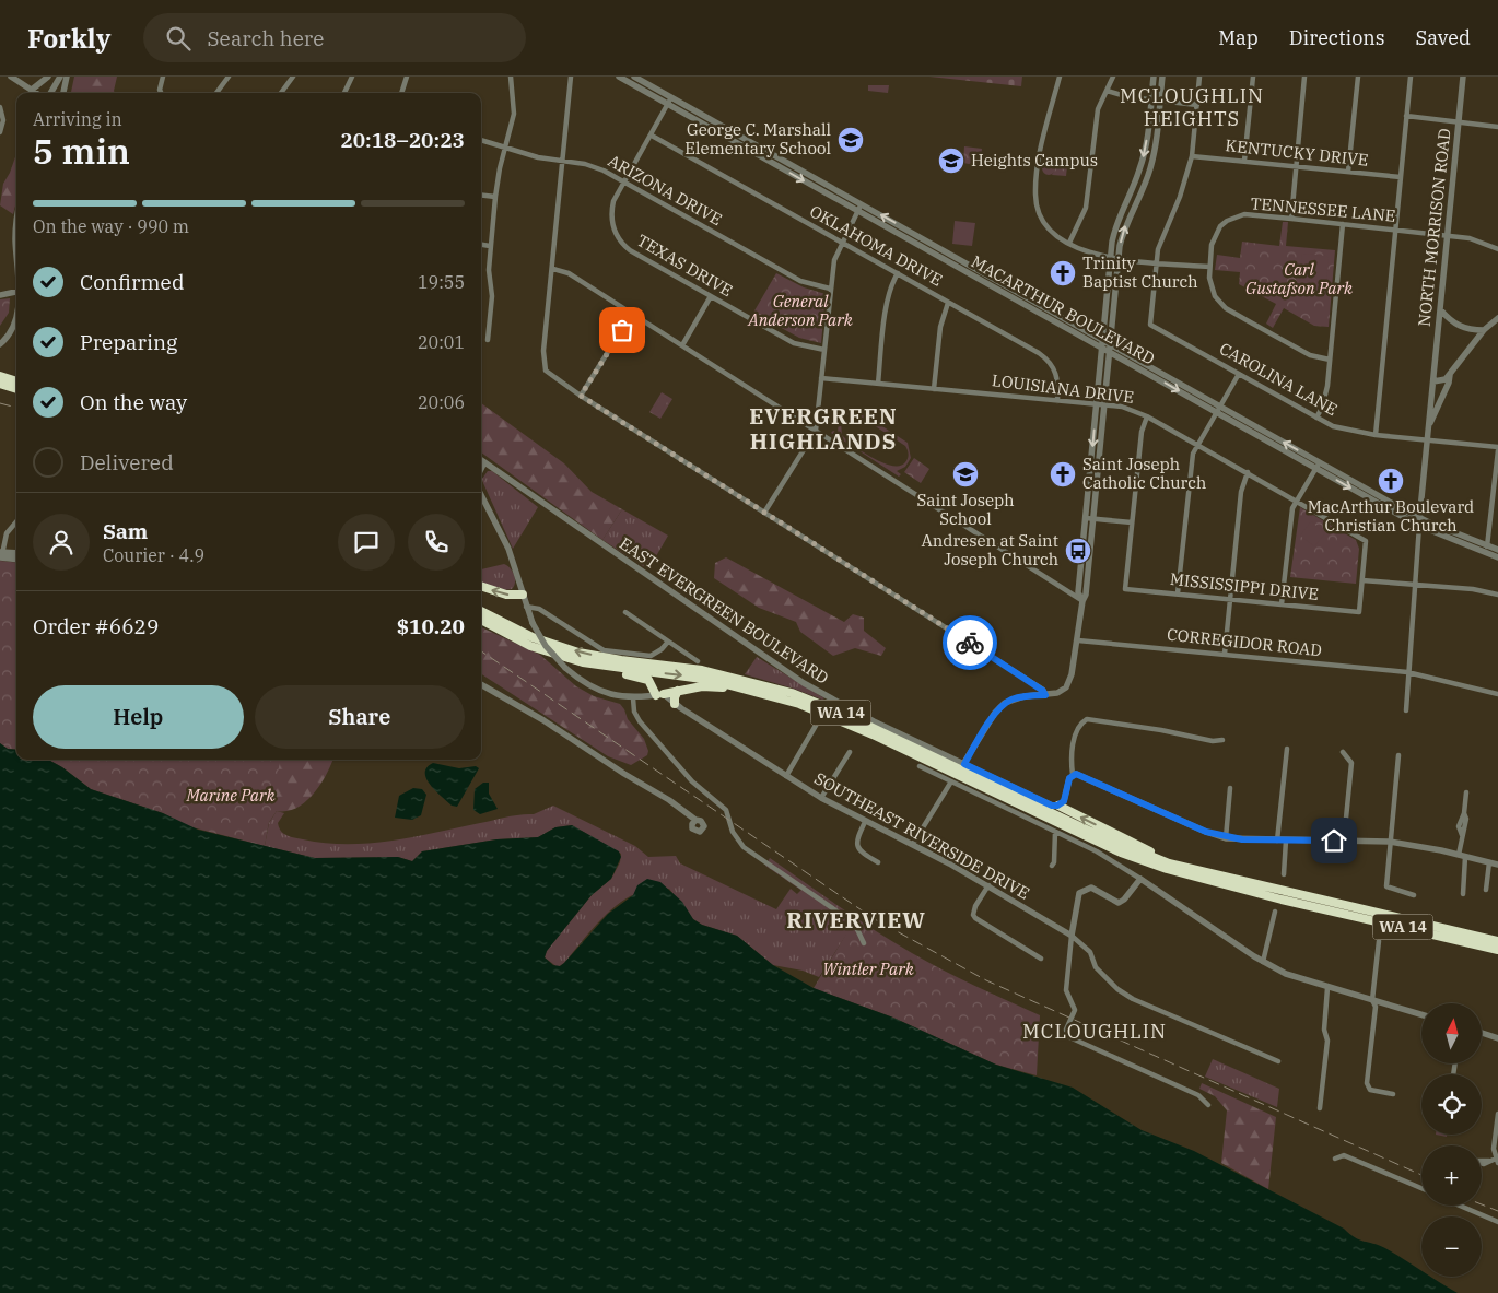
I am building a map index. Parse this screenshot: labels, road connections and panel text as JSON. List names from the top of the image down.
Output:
{
  "streets": {
    "highway": ["WA 14"],
    "street": [
      "KENTUCKY DRIVE",
      "ARIZONA DRIVE",
      "TENNESSEE LANE",
      "NORTH MORRISON ROAD",
      "OKLAHOMA DRIVE",
      "TEXAS DRIVE",
      "MACARTHUR BOULEVARD",
      "CAROLINA LANE",
      "LOUISIANA DRIVE",
      "MISSISSIPPI DRIVE",
      "EAST EVERGREEN BOULEVARD",
      "CORREGIDOR ROAD",
      "SOUTHEAST RIVERSIDE DRIVE"
    ]
  },
  "crossings": [
    ["ARIZONA DRIVE", "TEXAS DRIVE"],
    ["TENNESSEE LANE", "NORTH MORRISON ROAD"],
    ["OKLAHOMA DRIVE", "TEXAS DRIVE"],
    ["OKLAHOMA DRIVE", "LOUISIANA DRIVE"],
    ["TEXAS DRIVE", "MACARTHUR BOULEVARD"],
    ["LOUISIANA DRIVE", "MISSISSIPPI DRIVE"]
  ],
  "districts": [
    "MCLOUGHLIN HEIGHTS",
    "EVERGREEN HIGHLANDS",
    "RIVERVIEW",
    "MCLOUGHLIN"
  ],
  "parks": [
    "Carl Gustafson Park",
    "General Anderson Park",
    "Marine Park",
    "Wintler Park"
  ],
  "places": {
    "school or university": ["George C. Marshall Elementary School", "Heights Campus", "Saint Joseph School"],
    "church": ["Trinity Baptist Church", "Saint Joseph Catholic Church", "MacArthur Boulevard Christian Church"],
    "bus stop": ["Andresen at Saint Joseph Church"]
  },
  "north": "top",
  "page": {
    "header": "Forkly",
    "search": "Search here",
    "nav": ["Map", "Directions", "Saved"],
    "heading": ["5 min", "Arriving in", "20:18–20:23"],
    "panel": [
      "Sam",
      "Courier · 4.9",
      "Order #6629",
      "$10.20"
    ],
    "bar": "On the way · 990 m",
    "list": [
      ["Confirmed", "19:55"],
      ["Preparing", "20:01"],
      ["On the way", "20:06"],
      "Delivered"
    ],
    "buttons": ["Help", "Share"],
    "map_buttons": ["+", "−"]
  }
}
